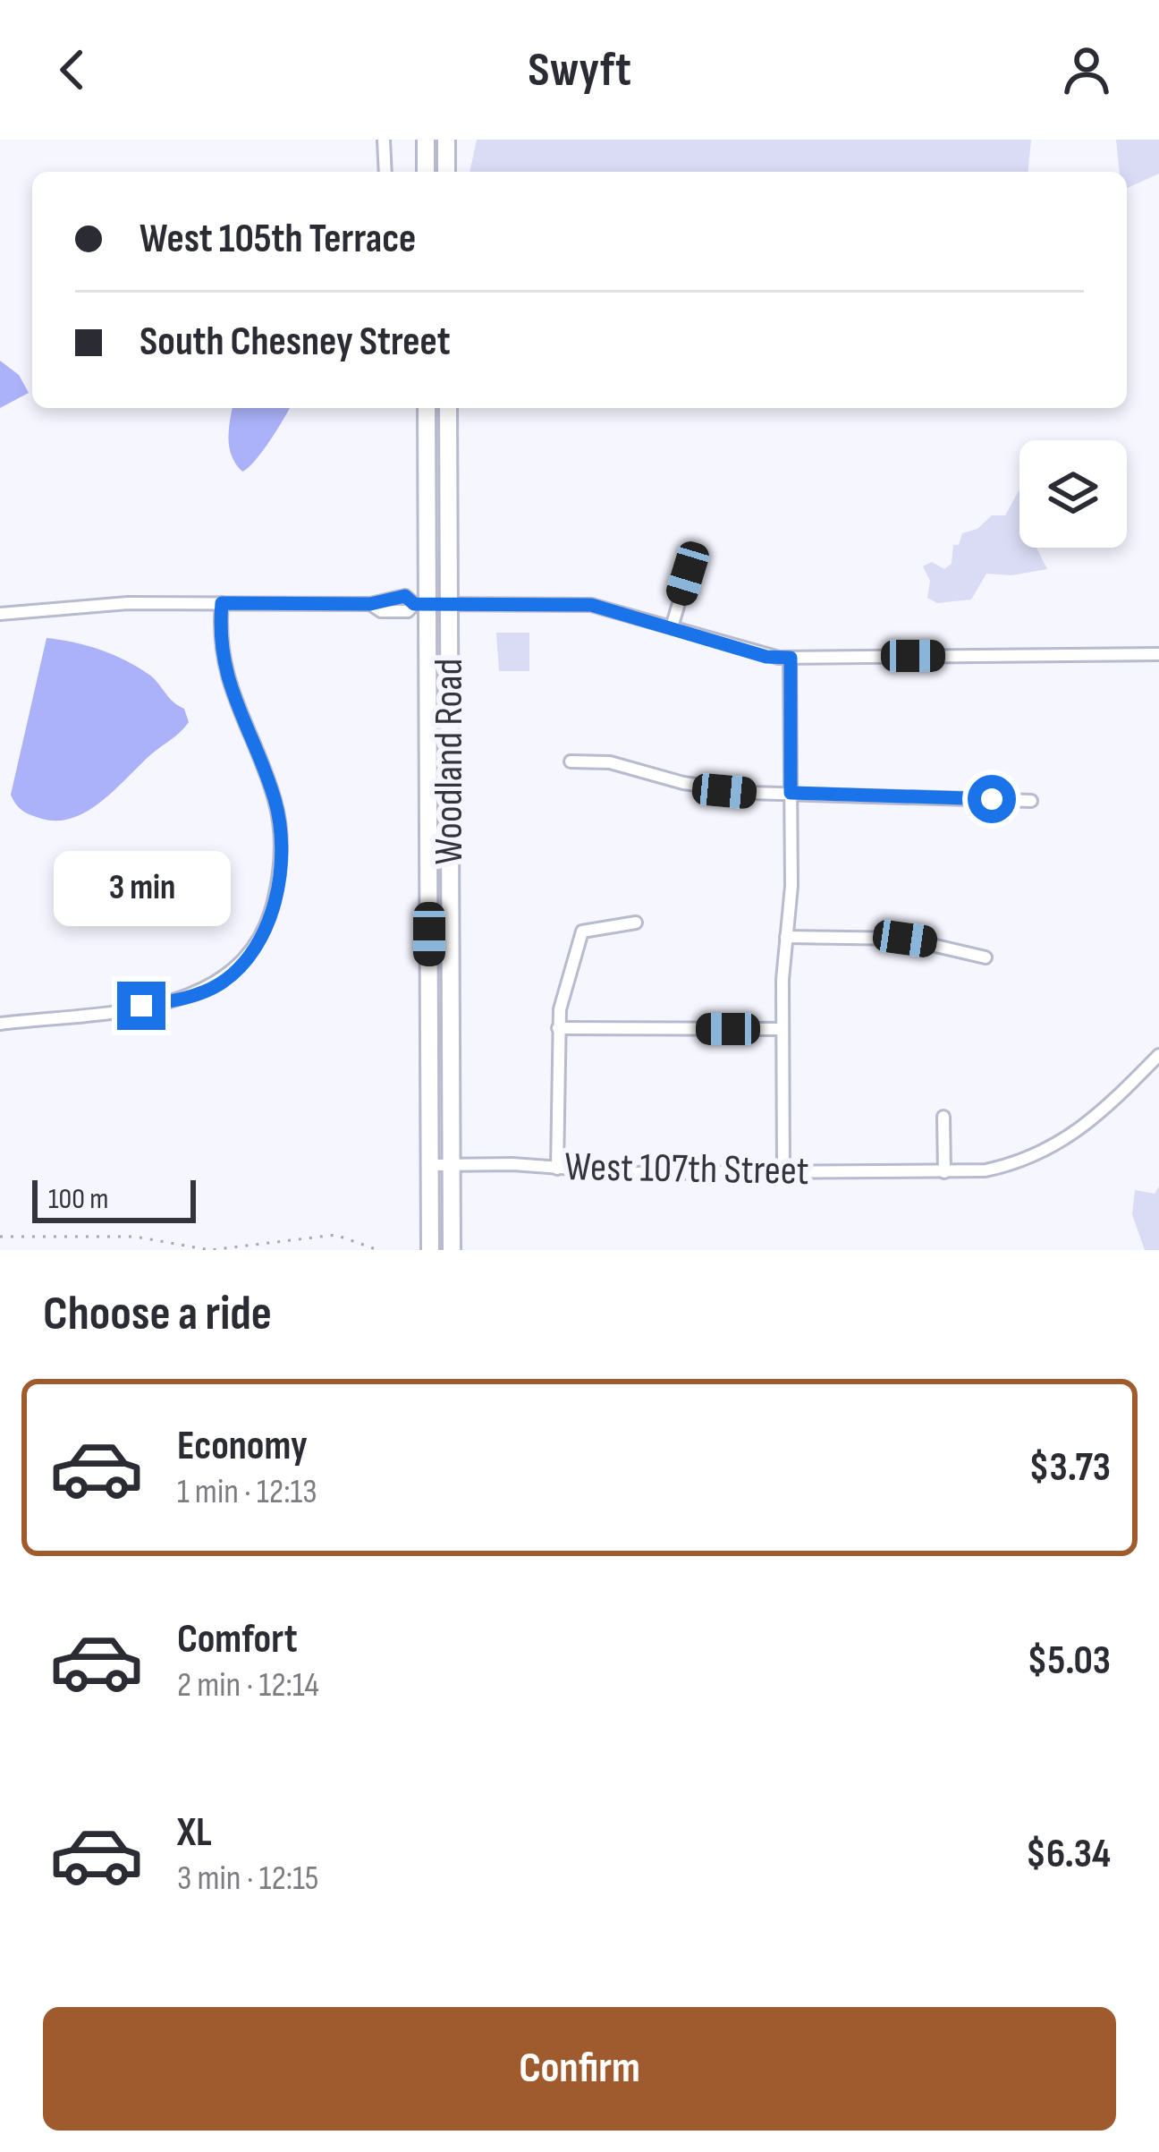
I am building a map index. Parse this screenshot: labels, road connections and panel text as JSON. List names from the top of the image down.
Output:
{
  "streets": {
    "main road": ["Woodland Road"],
    "street": ["West 107th Street"]
  },
  "crossings": [
    ["Woodland Road", "West 107th Street"]
  ],
  "scale_bar": "100 m",
  "page": {
    "header": "Swyft",
    "banner": ["West 105th Terrace", "South Chesney Street"],
    "bubble": "3 min",
    "scale": "100 m",
    "heading": "Choose a ride",
    "list": [
      {
        "name": "Economy",
        "note": "1 min · 12:13",
        "value": "$3.73"
      },
      {
        "name": "Comfort",
        "note": "2 min · 12:14",
        "value": "$5.03"
      },
      {
        "name": "XL",
        "note": "3 min · 12:15",
        "value": "$6.34"
      }
    ],
    "buttons": "Confirm"
  }
}
